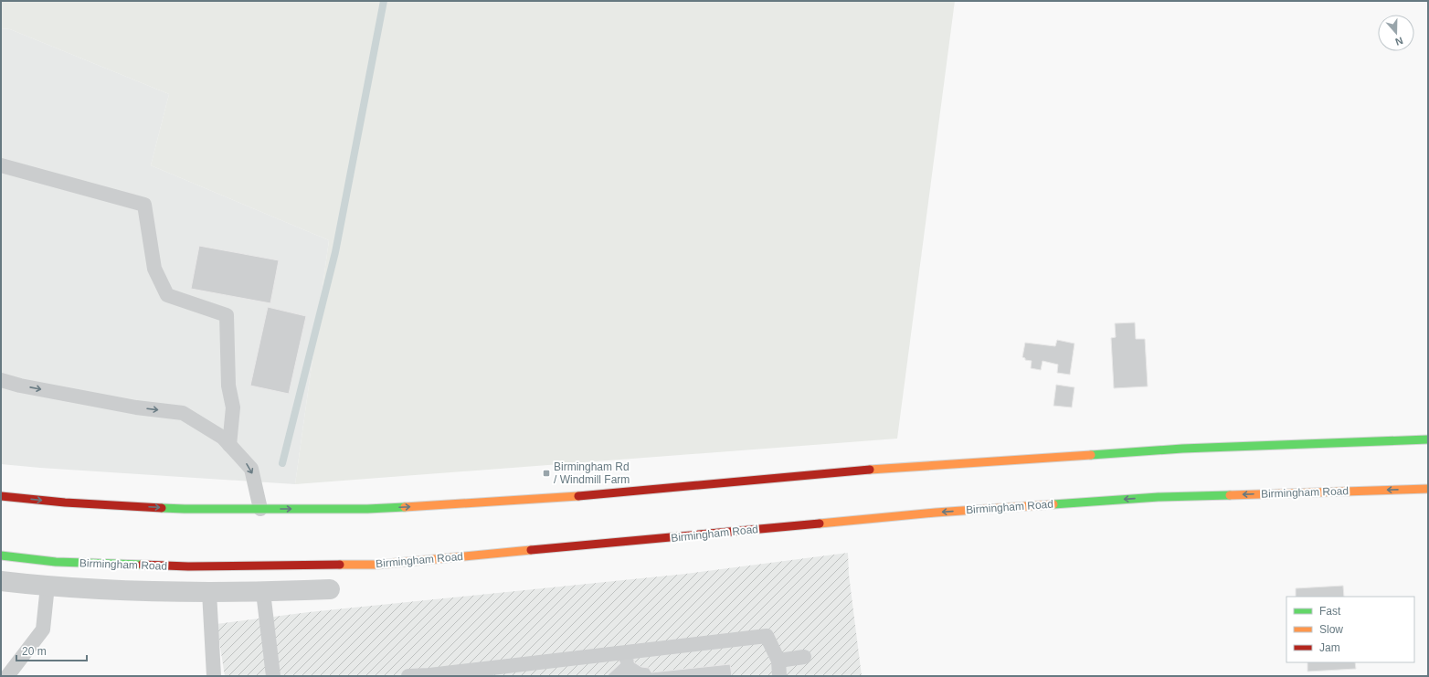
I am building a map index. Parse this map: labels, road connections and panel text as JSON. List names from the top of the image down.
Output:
{
  "streets": {
    "highway": ["Birmingham Road"]
  },
  "places": {
    "transit": ["Birmingham Rd / Windmill Farm"]
  },
  "legend": ["Fast", "Slow", "Jam"],
  "scale_bar": "20 m",
  "north": "bottom"
}
